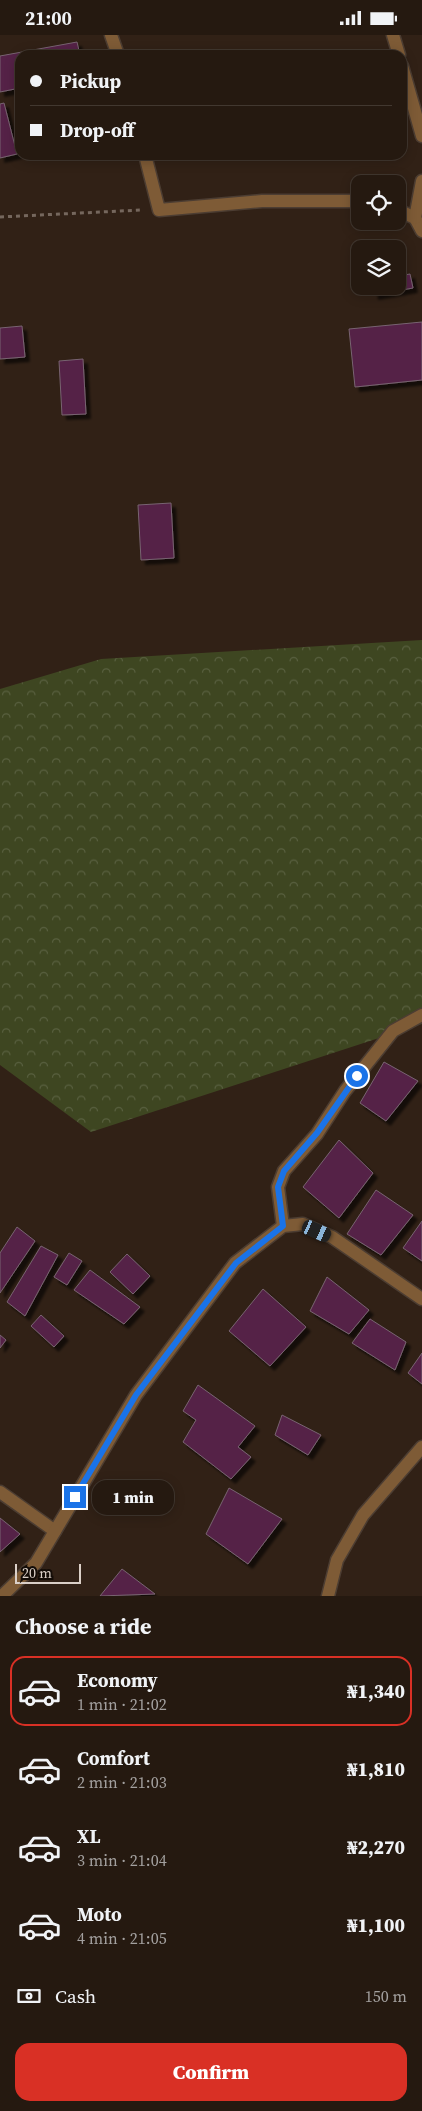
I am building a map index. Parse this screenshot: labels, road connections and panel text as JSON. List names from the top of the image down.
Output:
{
  "scale_bar": "20 m",
  "page": {
    "status": "21:00",
    "banner": ["Pickup", "Drop-off"],
    "bubble": "1 min",
    "scale": "20 m",
    "heading": "Choose a ride",
    "list": [
      {
        "name": "Economy",
        "note": "1 min · 21:02",
        "value": "₦1,340"
      },
      {
        "name": "Comfort",
        "note": "2 min · 21:03",
        "value": "₦1,810"
      },
      {
        "name": "XL",
        "note": "3 min · 21:04",
        "value": "₦2,270"
      },
      {
        "name": "Moto",
        "note": "4 min · 21:05",
        "value": "₦1,100"
      }
    ],
    "pay": ["Cash", "150 m"],
    "buttons": "Confirm"
  }
}
